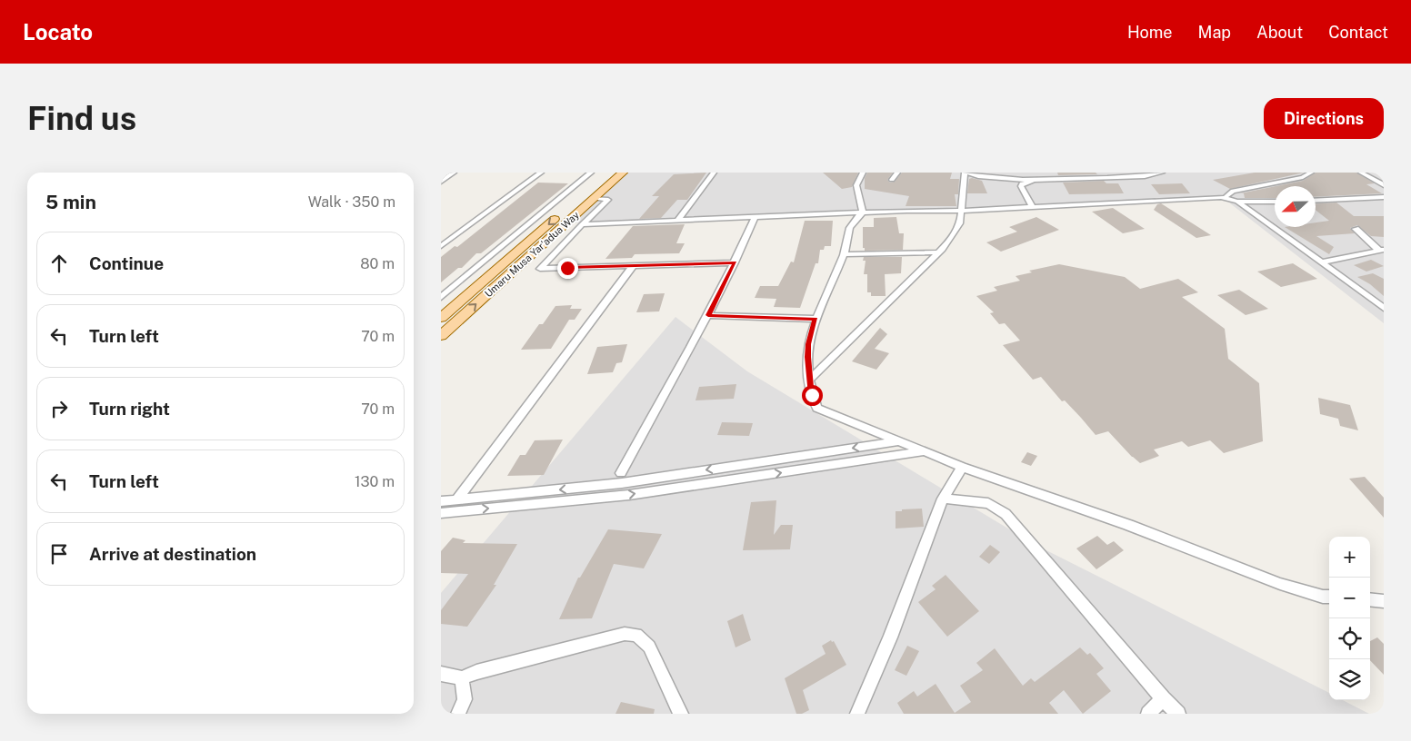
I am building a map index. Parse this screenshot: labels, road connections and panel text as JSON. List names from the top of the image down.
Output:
{
  "streets": {
    "main road": ["Umaru Musa Yar'adua Way"]
  },
  "north": "left",
  "page": {
    "header": "Locato",
    "nav": [
      "Home",
      "Map",
      "About",
      "Contact"
    ],
    "buttons": "Directions",
    "title": "Find us",
    "heading": ["5 min", "Walk · 350 m"],
    "list": [
      ["Continue", "80 m"],
      ["Turn left", "70 m"],
      ["Turn right", "70 m"],
      ["Turn left", "130 m"],
      "Arrive at destination"
    ],
    "map_buttons": ["+", "−"]
  }
}
